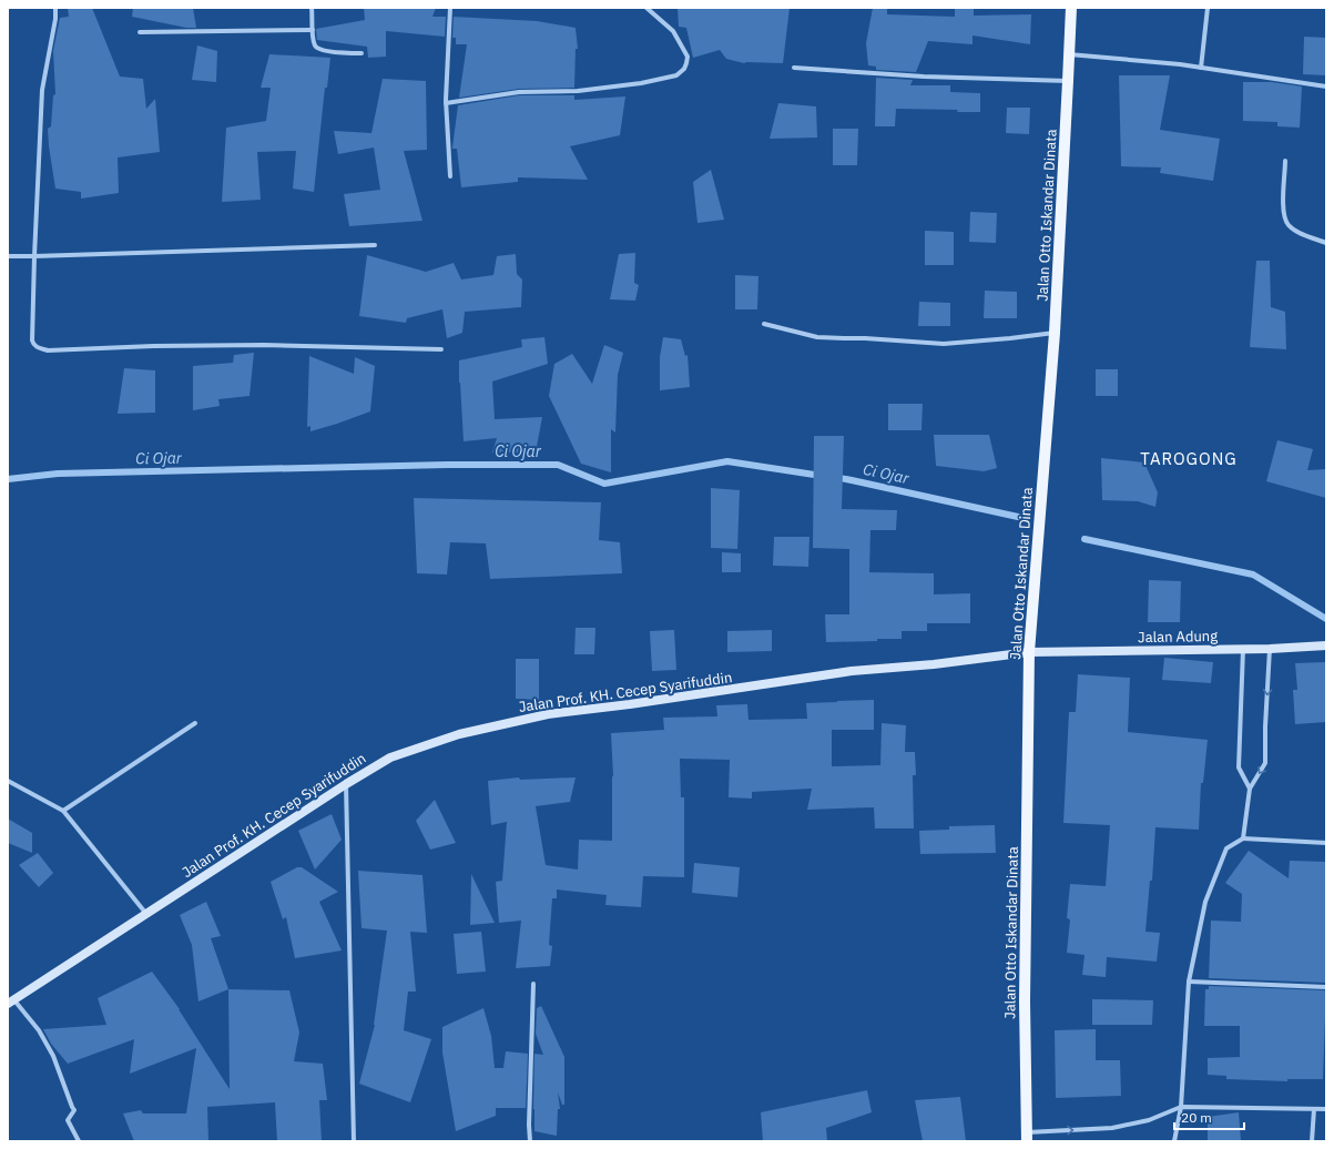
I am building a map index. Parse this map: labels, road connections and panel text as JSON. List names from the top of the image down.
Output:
{
  "streets": {
    "main road": ["Jalan Otto Iskandar Dinata", "Jalan Adung", "Jalan Prof. KH. Cecep Syarifuddin"]
  },
  "crossings": [
    ["Jalan Otto Iskandar Dinata", "Jalan Adung"],
    ["Jalan Otto Iskandar Dinata", "Jalan Prof. KH. Cecep Syarifuddin"],
    ["Jalan Adung", "Jalan Prof. KH. Cecep Syarifuddin"]
  ],
  "districts": ["TAROGONG"],
  "water": ["Ci Ojar"],
  "scale_bar": "20 m"
}
